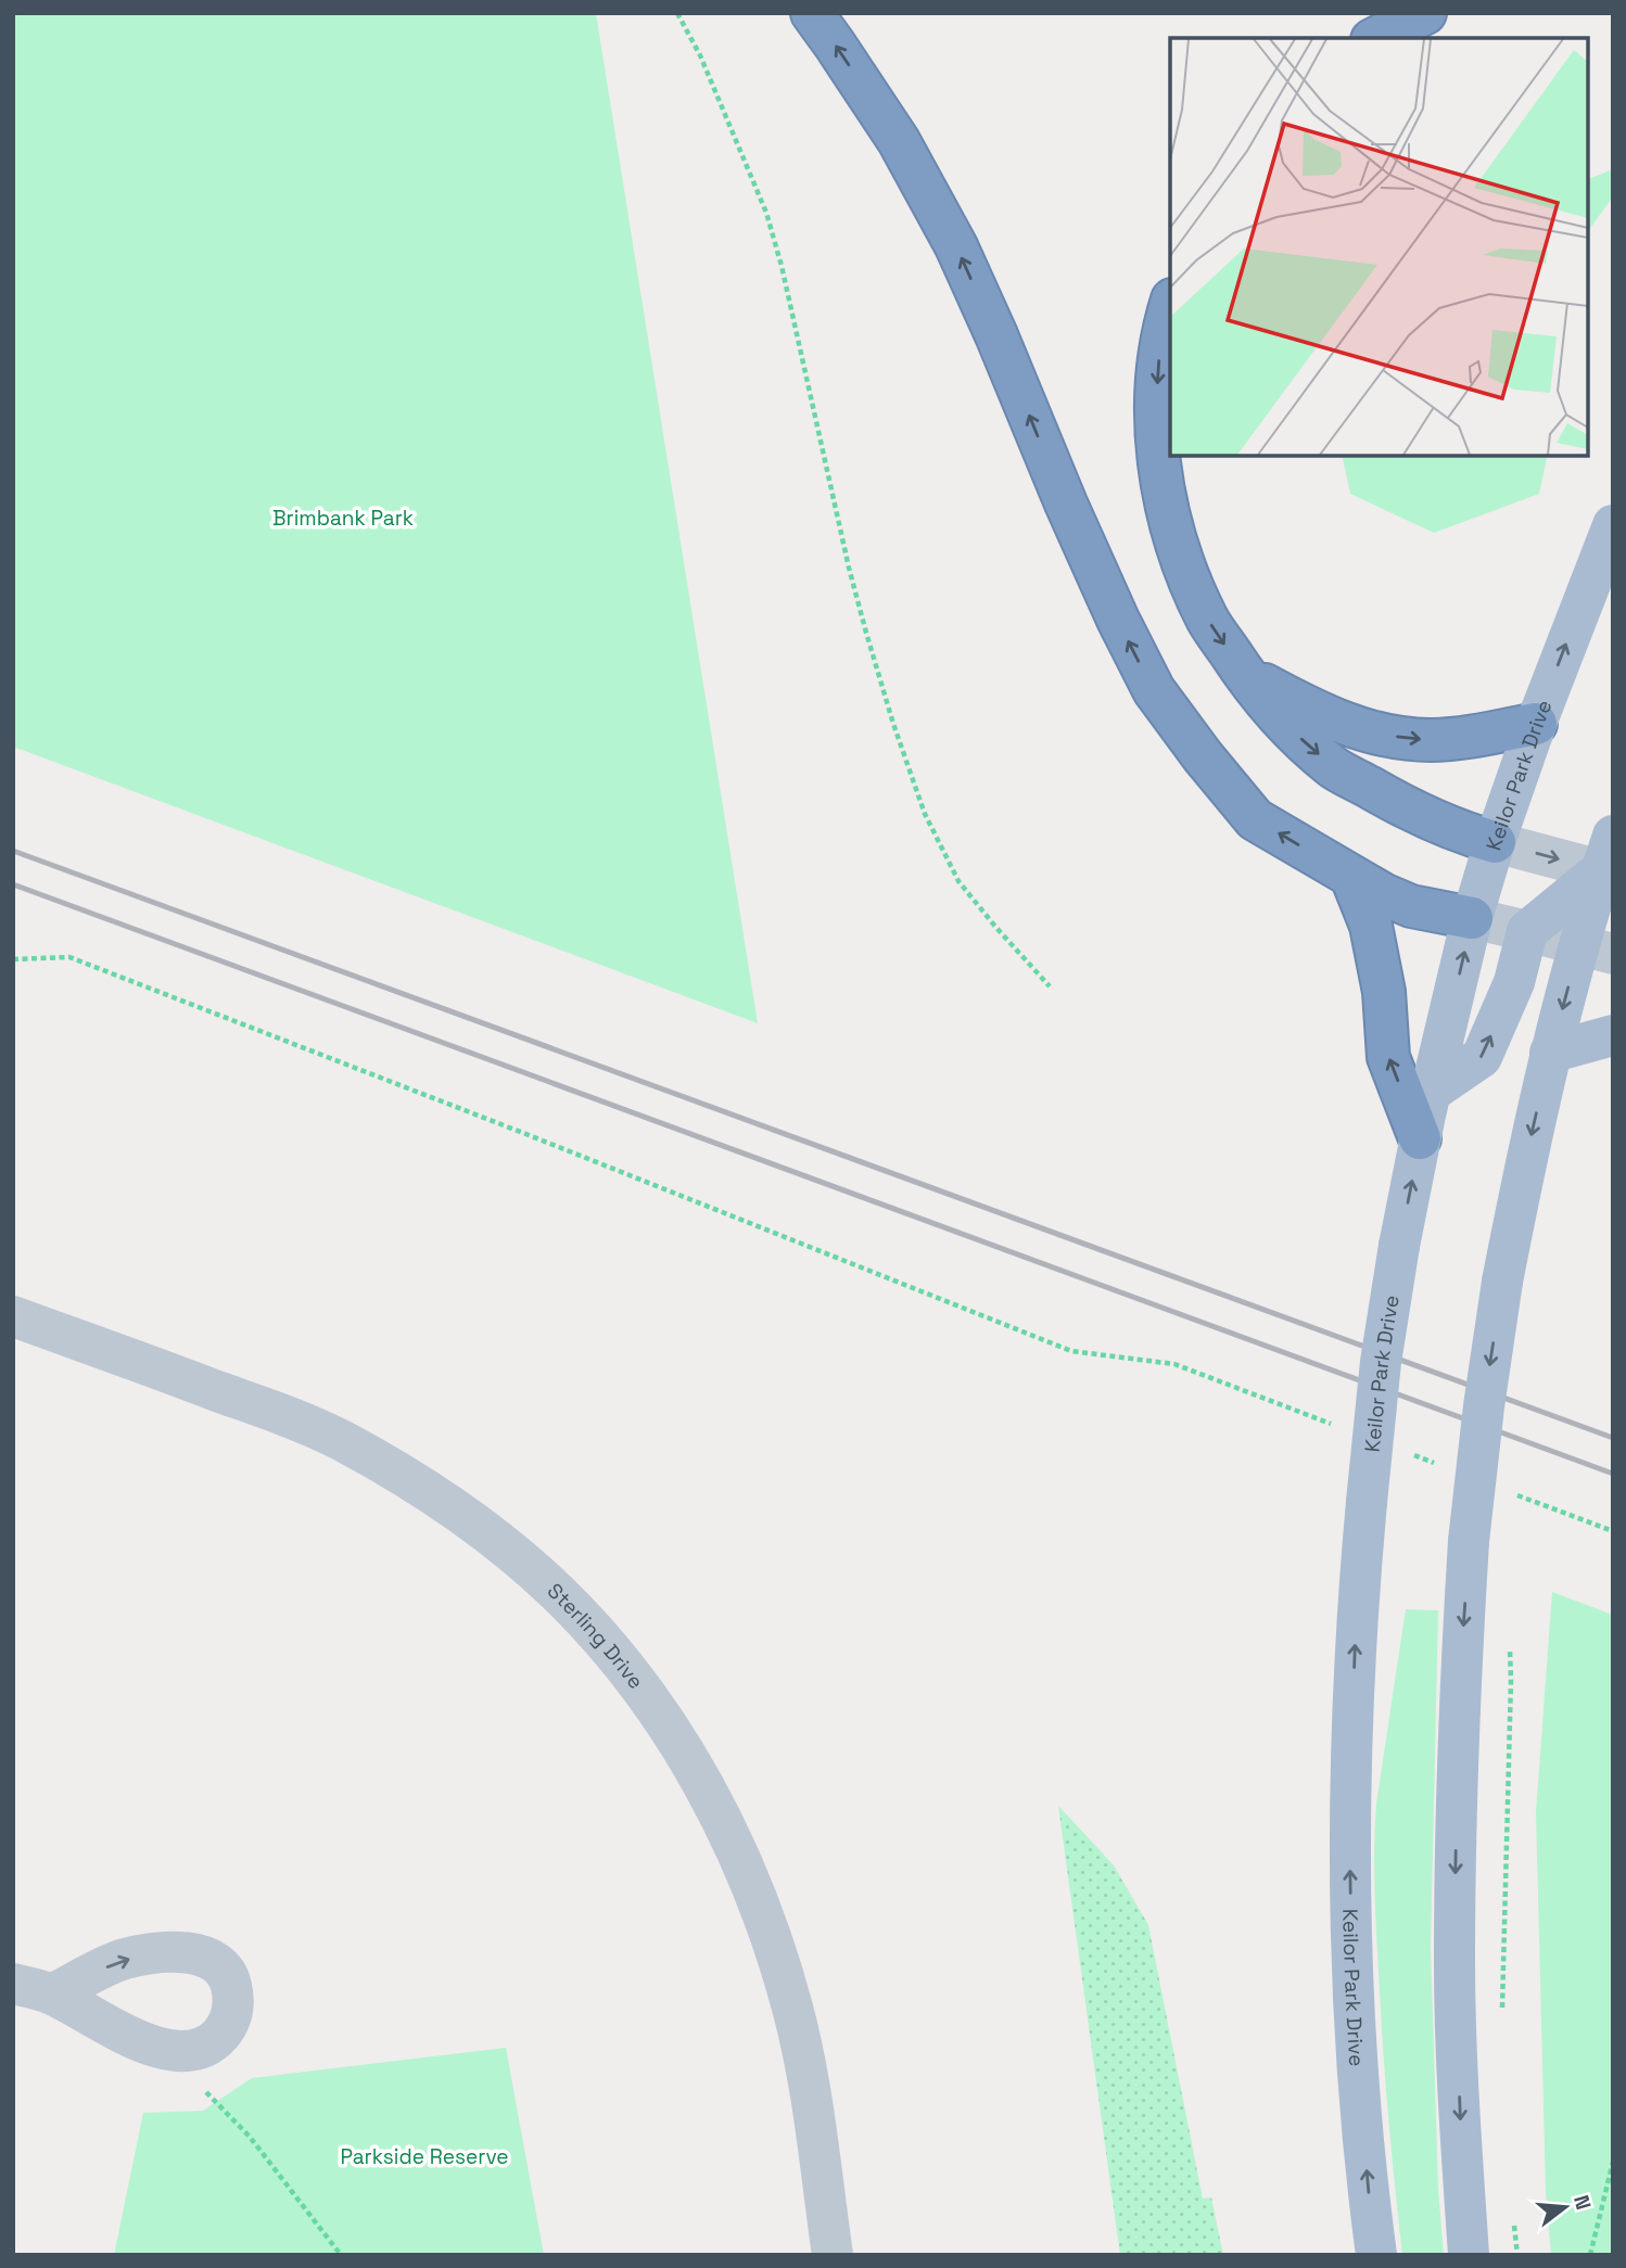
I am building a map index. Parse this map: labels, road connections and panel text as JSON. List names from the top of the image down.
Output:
{
  "streets": {
    "main road": ["Keilor Park Drive"],
    "street": ["Sterling Drive"]
  },
  "parks": ["Brimbank Park", "Parkside Reserve"],
  "north": "right"
}
